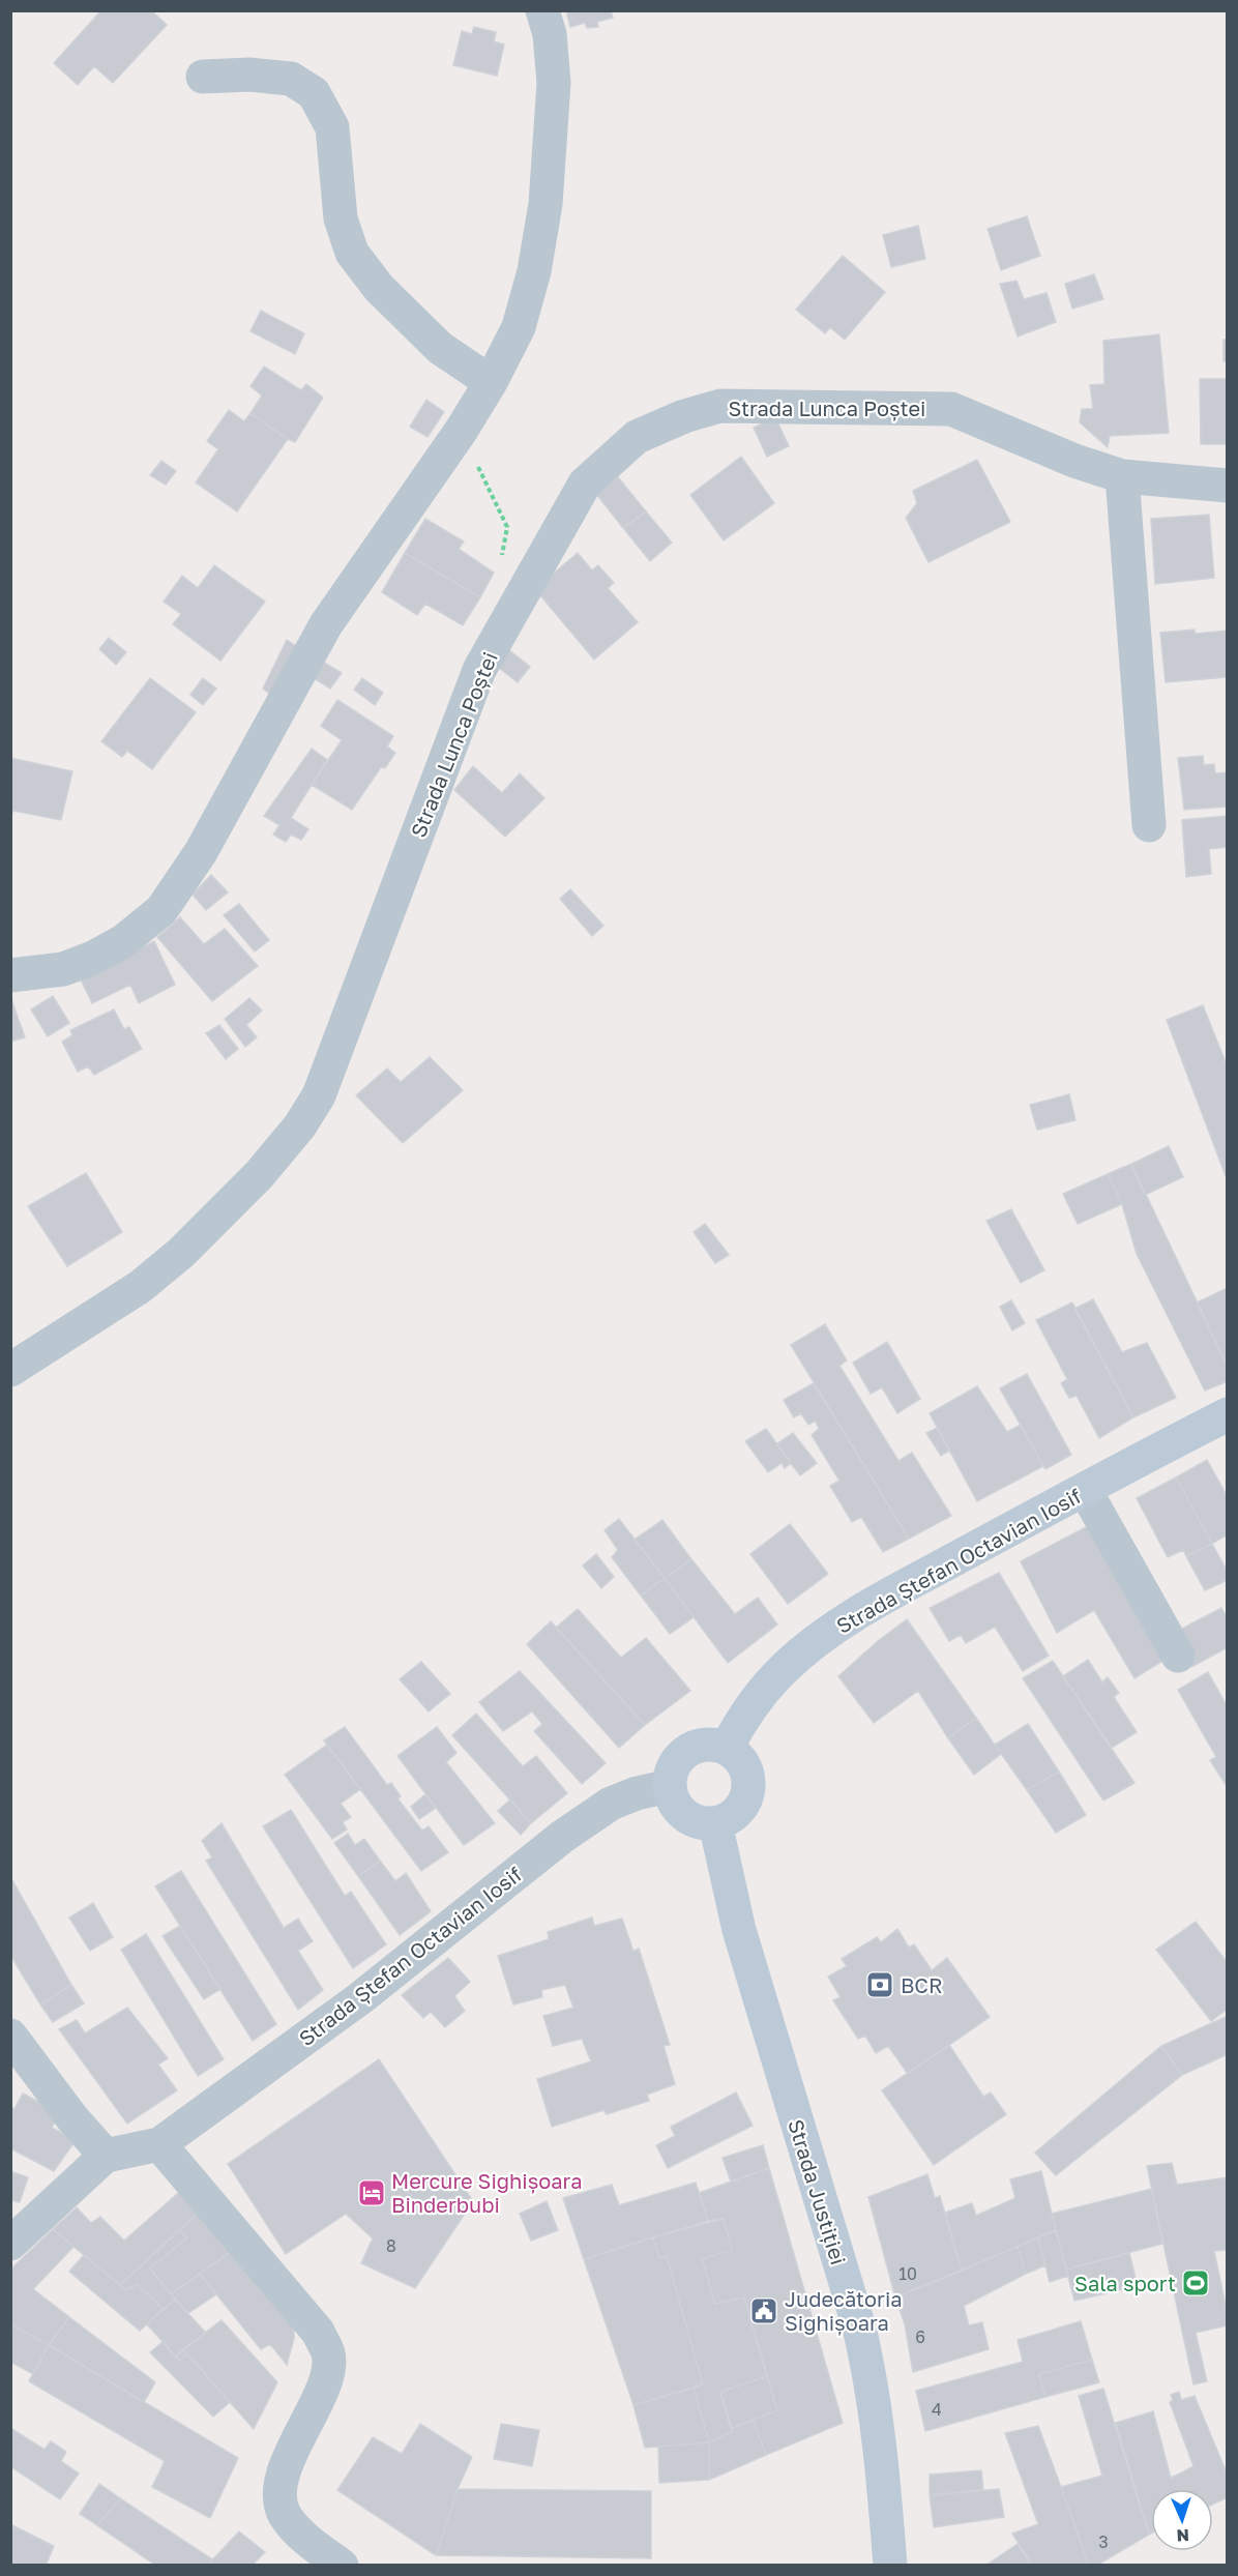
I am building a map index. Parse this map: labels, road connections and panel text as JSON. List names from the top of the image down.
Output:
{
  "streets": {
    "main road": ["Strada Ștefan Octavian Iosif", "Strada Justiției"],
    "street": ["Strada Lunca Poștei"]
  },
  "crossings": [
    ["Strada Ștefan Octavian Iosif", "Strada Justiției"]
  ],
  "places": {
    "bank": ["BCR"],
    "hotel": ["Mercure Sighișoara Binderbubi"],
    "sports": ["Sala sport"],
    "public building": ["Judecătoria Sighișoara"]
  },
  "house_numbers": [
    "8",
    "10",
    "6",
    "4",
    "3"
  ],
  "north": "bottom"
}
